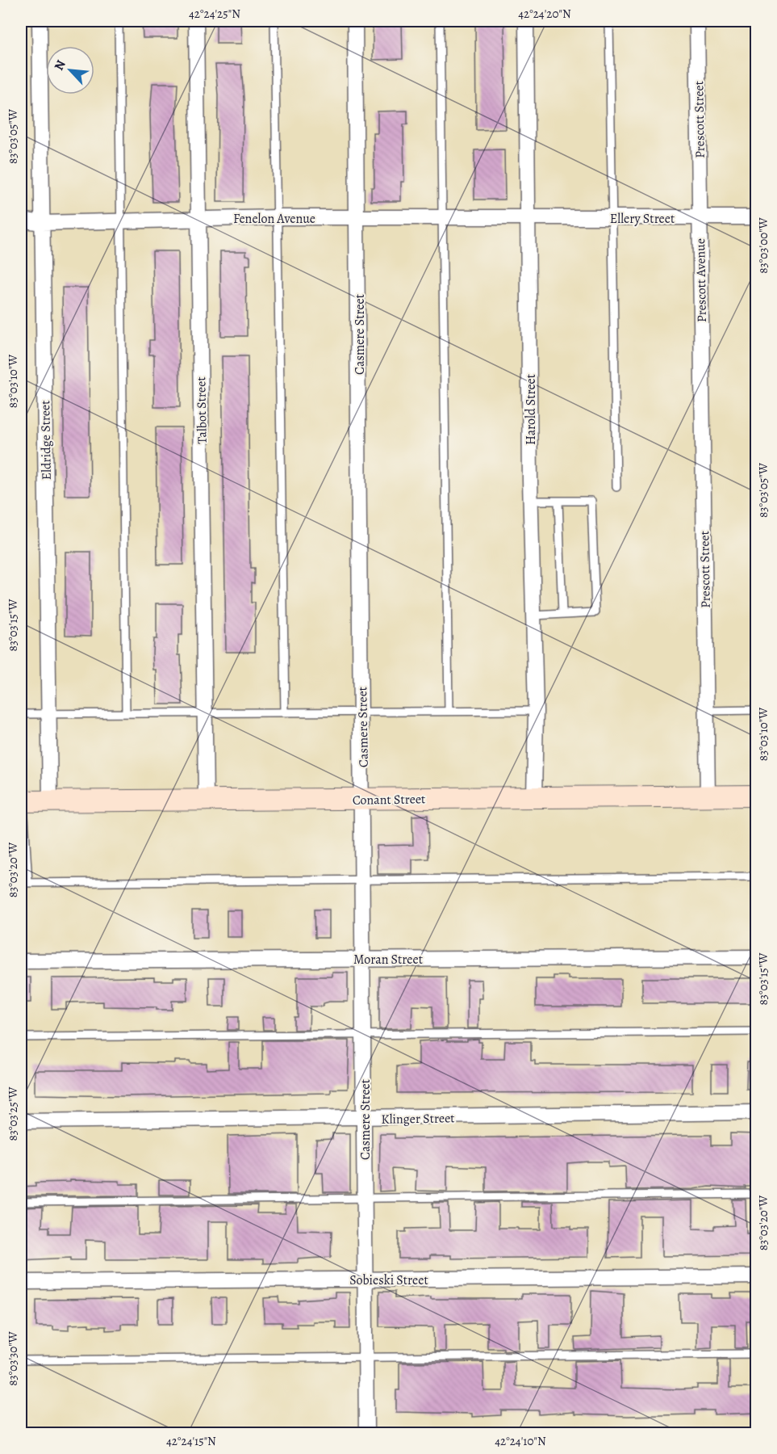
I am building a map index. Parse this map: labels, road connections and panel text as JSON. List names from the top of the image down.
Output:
{
  "streets": {
    "main road": ["Conant Street"],
    "street": [
      "Prescott Street",
      "Fenelon Avenue",
      "Ellery Street",
      "Prescott Avenue",
      "Casmere Street",
      "Harold Street",
      "Talbot Street",
      "Eldridge Street",
      "Moran Street",
      "Klinger Street",
      "Sobieski Street"
    ]
  },
  "crossings": [
    ["Prescott Street", "Ellery Street"],
    ["Prescott Street", "Prescott Avenue"],
    ["Prescott Street", "Conant Street"],
    ["Fenelon Avenue", "Ellery Street"],
    ["Fenelon Avenue", "Casmere Street"],
    ["Fenelon Avenue", "Harold Street"],
    ["Fenelon Avenue", "Talbot Street"],
    ["Fenelon Avenue", "Eldridge Street"],
    ["Ellery Street", "Prescott Avenue"],
    ["Ellery Street", "Harold Street"],
    ["Casmere Street", "Conant Street"],
    ["Casmere Street", "Moran Street"],
    ["Casmere Street", "Klinger Street"],
    ["Casmere Street", "Sobieski Street"],
    ["Harold Street", "Conant Street"],
    ["Talbot Street", "Conant Street"],
    ["Eldridge Street", "Conant Street"]
  ],
  "north": "top left",
  "coordinates": [
    "42°24'25\"N",
    "42°24'20\"N",
    "83°03'05\"W",
    "83°03'00\"W",
    "83°03'10\"W",
    "83°03'15\"W",
    "83°03'20\"W",
    "83°03'25\"W",
    "83°03'30\"W",
    "42°24'15\"N",
    "42°24'10\"N"
  ]
}
